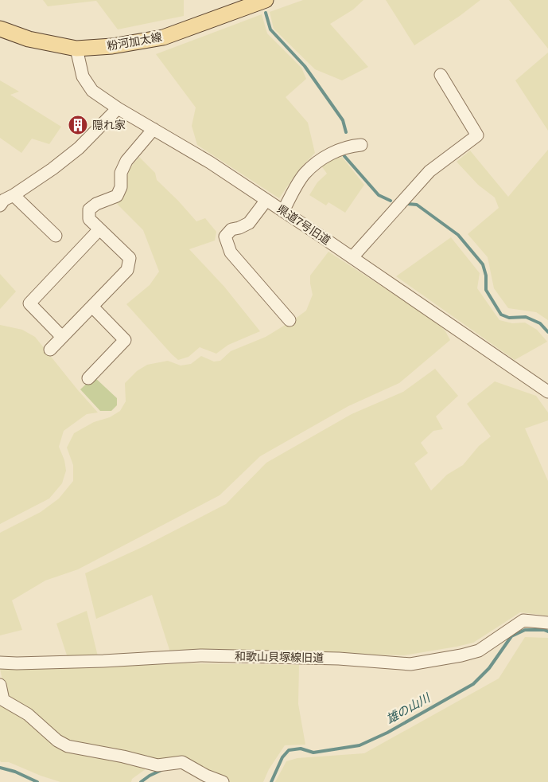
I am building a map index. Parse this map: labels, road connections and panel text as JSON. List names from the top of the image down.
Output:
{
  "streets": {
    "main road": ["粉河加太線"],
    "street": ["県道7号旧道", "和歌山貝塚線旧道"]
  },
  "crossings": [
    ["粉河加太線", "県道7号旧道"]
  ],
  "water": ["雄の山川"],
  "places": {
    "building": ["隠れ家"]
  }
}
